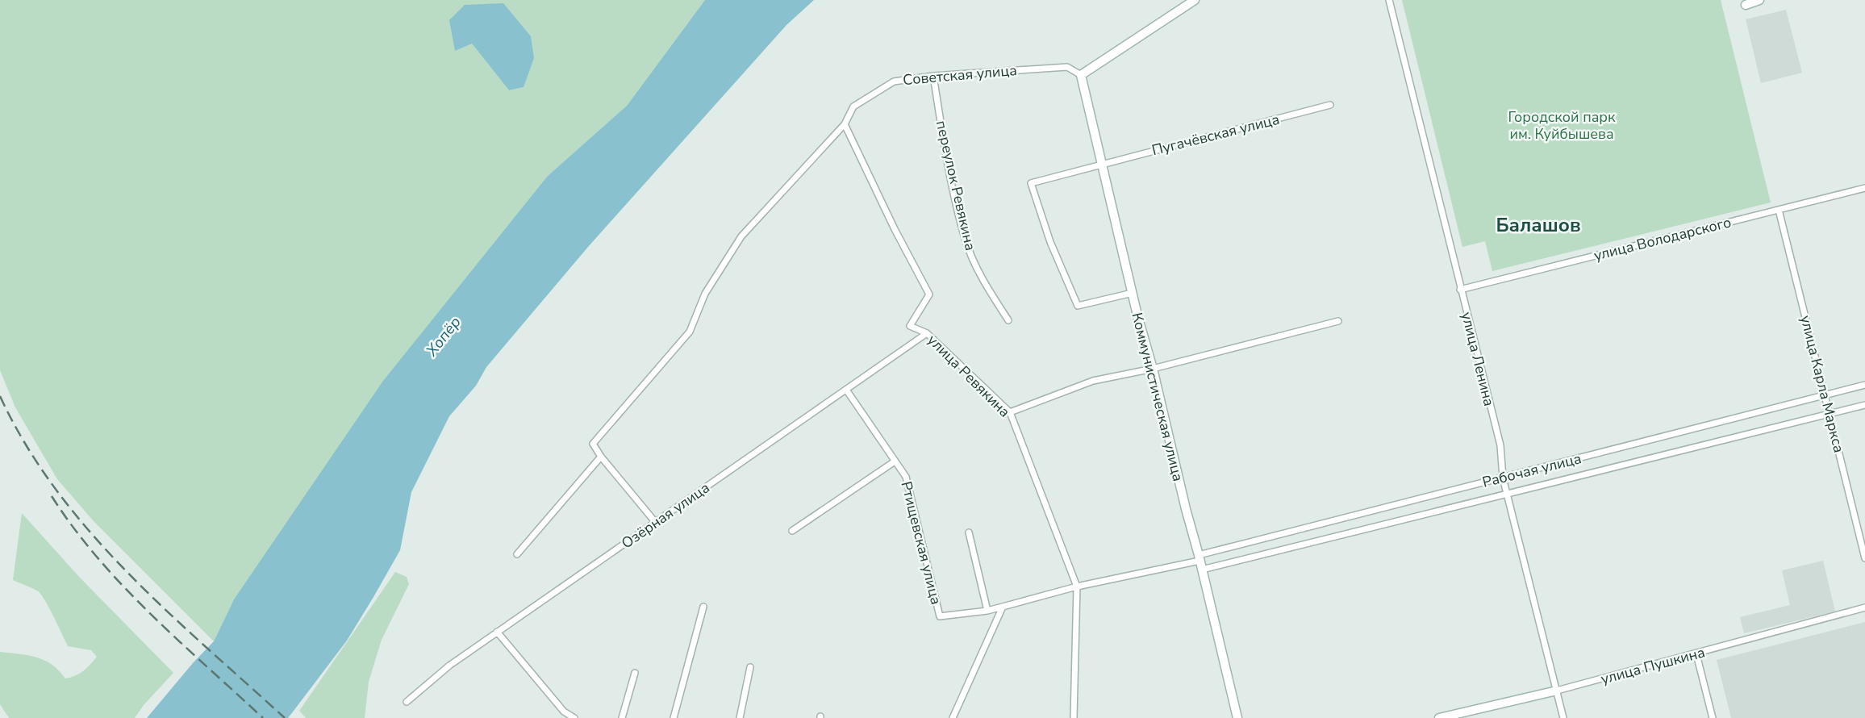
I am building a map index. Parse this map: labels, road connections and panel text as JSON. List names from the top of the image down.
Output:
{
  "streets": {
    "street": [
      "Советская улица",
      "Пугачёвская улица",
      "переулок Ревякина",
      "улица Володарского",
      "улица Ленина",
      "улица Ревякина",
      "улица Карла Маркса",
      "Коммунистическая улица",
      "Рабочая улица",
      "Озёрная улица",
      "Ртищевская улица",
      "улица Пушкина"
    ]
  },
  "crossings": [
    ["Советская улица", "переулок Ревякина"],
    ["Советская улица", "улица Ревякина"],
    ["Советская улица", "Коммунистическая улица"],
    ["Пугачёвская улица", "Коммунистическая улица"],
    ["улица Володарского", "улица Ленина"],
    ["улица Володарского", "улица Карла Маркса"],
    ["улица Ленина", "Рабочая улица"],
    ["улица Ленина", "улица Пушкина"],
    ["улица Ревякина", "Озёрная улица"],
    ["улица Ревякина", "Ртищевская улица"],
    ["улица Карла Маркса", "Рабочая улица"],
    ["Коммунистическая улица", "Рабочая улица"],
    ["Коммунистическая улица", "Ртищевская улица"],
    ["Рабочая улица", "Ртищевская улица"],
    ["Озёрная улица", "Ртищевская улица"]
  ],
  "districts": ["Балашов"],
  "water": ["Хопёр"],
  "parks": ["Городской парк им. Куйбышева"]
}
